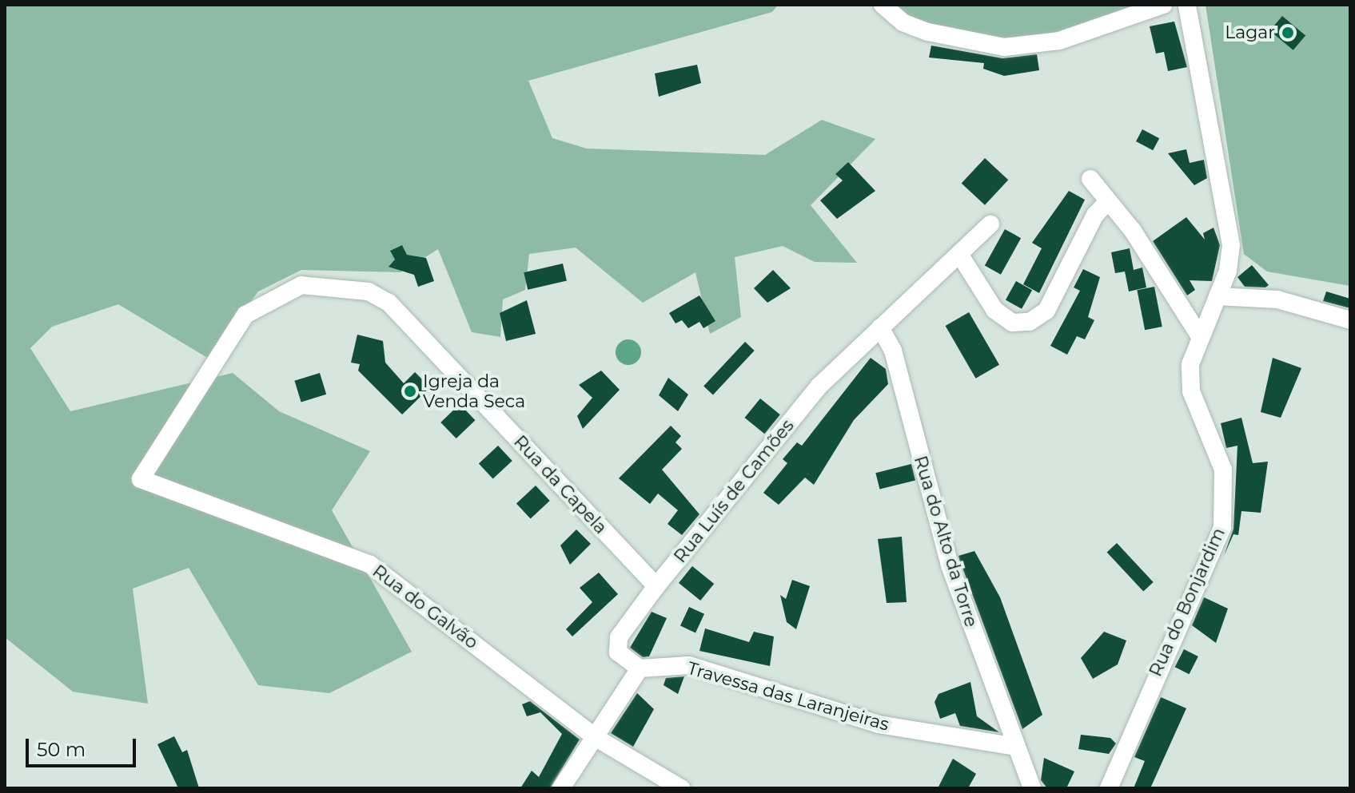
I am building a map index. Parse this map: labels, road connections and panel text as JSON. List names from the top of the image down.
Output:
{
  "streets": {
    "street": [
      "Rua da Capela",
      "Rua Luís de Camões",
      "Rua do Alto da Torre",
      "Rua do Bonjardim",
      "Rua do Galvão",
      "Travessa das Laranjeiras"
    ]
  },
  "crossings": [
    ["Rua da Capela", "Rua Luís de Camões"],
    ["Rua da Capela", "Rua do Galvão"],
    ["Rua Luís de Camões", "Rua do Alto da Torre"],
    ["Rua Luís de Camões", "Travessa das Laranjeiras"],
    ["Rua do Alto da Torre", "Travessa das Laranjeiras"]
  ],
  "places": ["Lagar", "Igreja da Venda Seca"],
  "scale_bar": "50 m"
}
